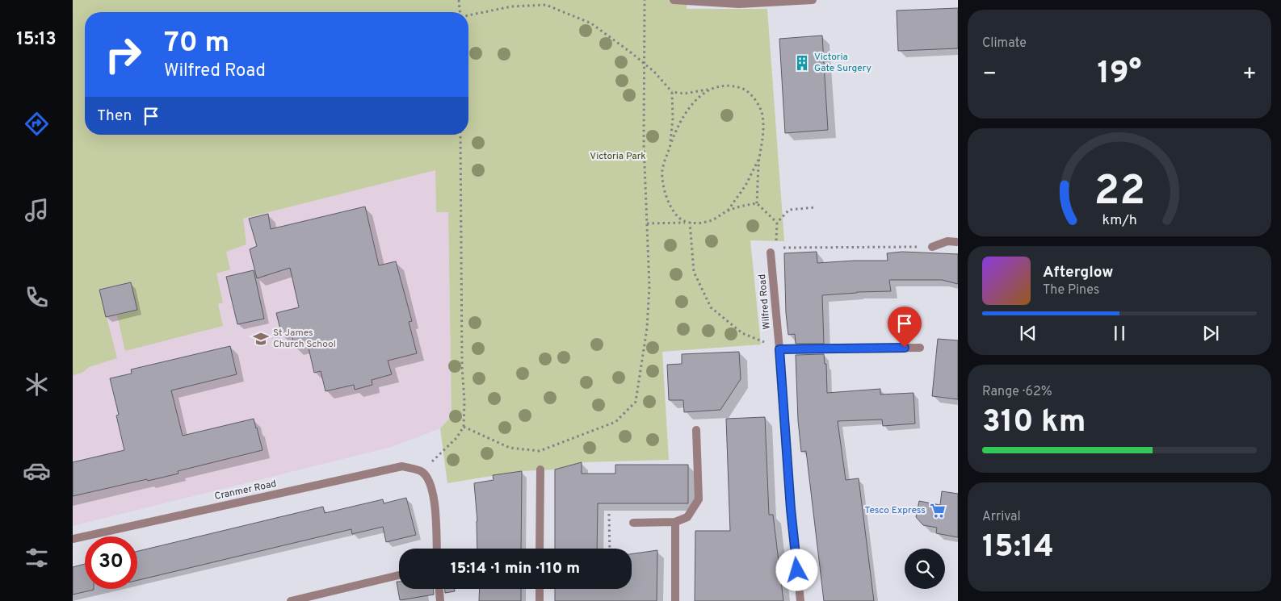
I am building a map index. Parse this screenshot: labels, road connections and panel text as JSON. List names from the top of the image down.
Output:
{
  "streets": {
    "street": ["Wilfred Road", "Cranmer Road"]
  },
  "parks": ["Victoria Park"],
  "places": {
    "building": ["Victoria Gate Surgery"],
    "school or university": ["St James Church School"],
    "supermarket": ["Tesco Express"]
  },
  "page": {
    "tabs": "15:13",
    "tile": [
      "Climate",
      ["Range · 62%", "310 km"],
      ["Arrival", "15:14"]
    ],
    "turn": ["70 m", "Wilfred Road"],
    "heat": ["−", "19°", "+"],
    "then": "Then",
    "song": ["Afterglow", "The Pines"],
    "limit": "30",
    "trip": "15:14 · 1 min · 110 m",
    "gauge": ["22", "km/h"]
  }
}
